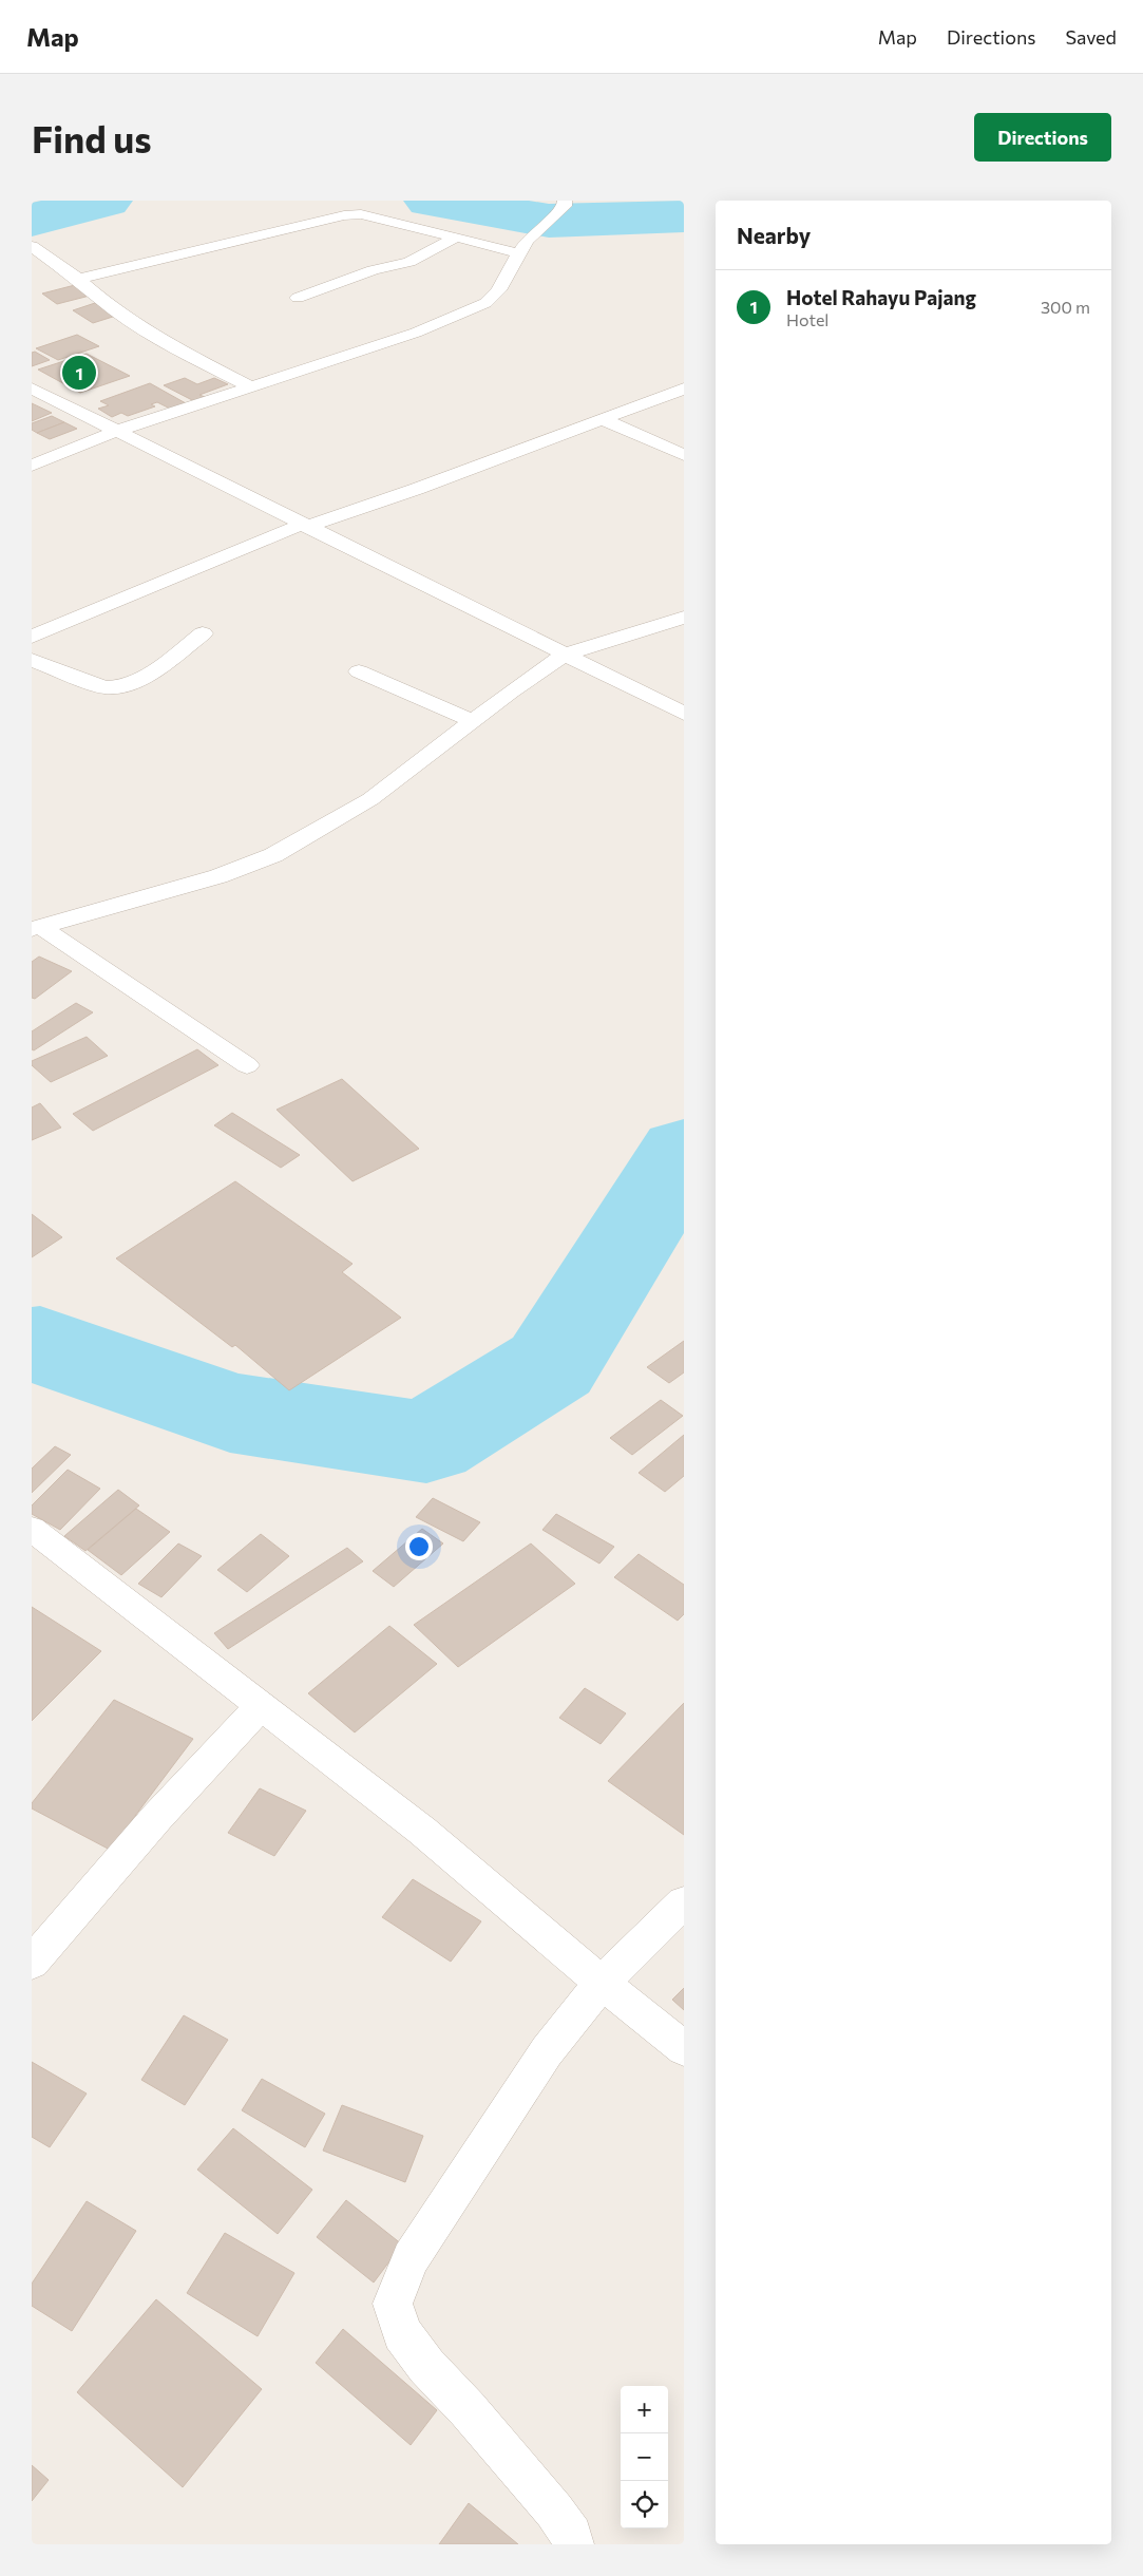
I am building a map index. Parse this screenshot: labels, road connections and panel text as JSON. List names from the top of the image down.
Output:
{
  "page": {
    "header": "Map",
    "nav": ["Map", "Directions", "Saved"],
    "buttons": "Directions",
    "title": "Find us",
    "heading": "Nearby",
    "list": [
      {
        "mark": "1",
        "name": "Hotel Rahayu Pajang",
        "note": "Hotel",
        "value": "300 m"
      }
    ],
    "pins": "1",
    "map_buttons": ["+", "−"]
  }
}
